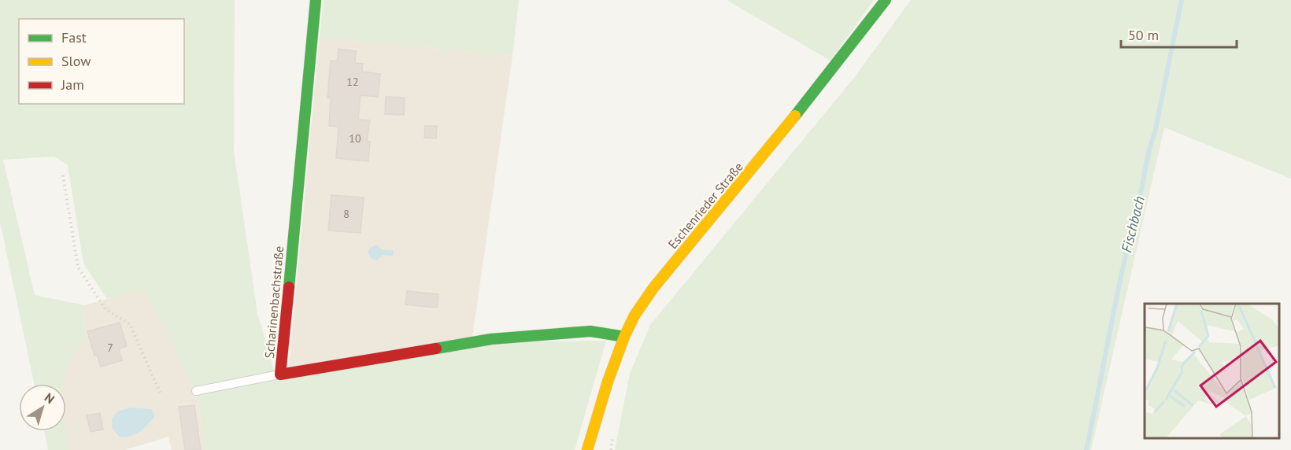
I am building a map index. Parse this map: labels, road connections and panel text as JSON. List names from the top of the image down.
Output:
{
  "streets": {
    "street": ["Eschenrieder Straße", "Scharinenbachstraße"]
  },
  "crossings": [
    ["Eschenrieder Straße", "Scharinenbachstraße"]
  ],
  "water": ["Fischbach"],
  "house_numbers": [
    "12",
    "10",
    "8",
    "7"
  ],
  "legend": ["Fast", "Slow", "Jam"],
  "scale_bar": "50 m",
  "north": "top right"
}
